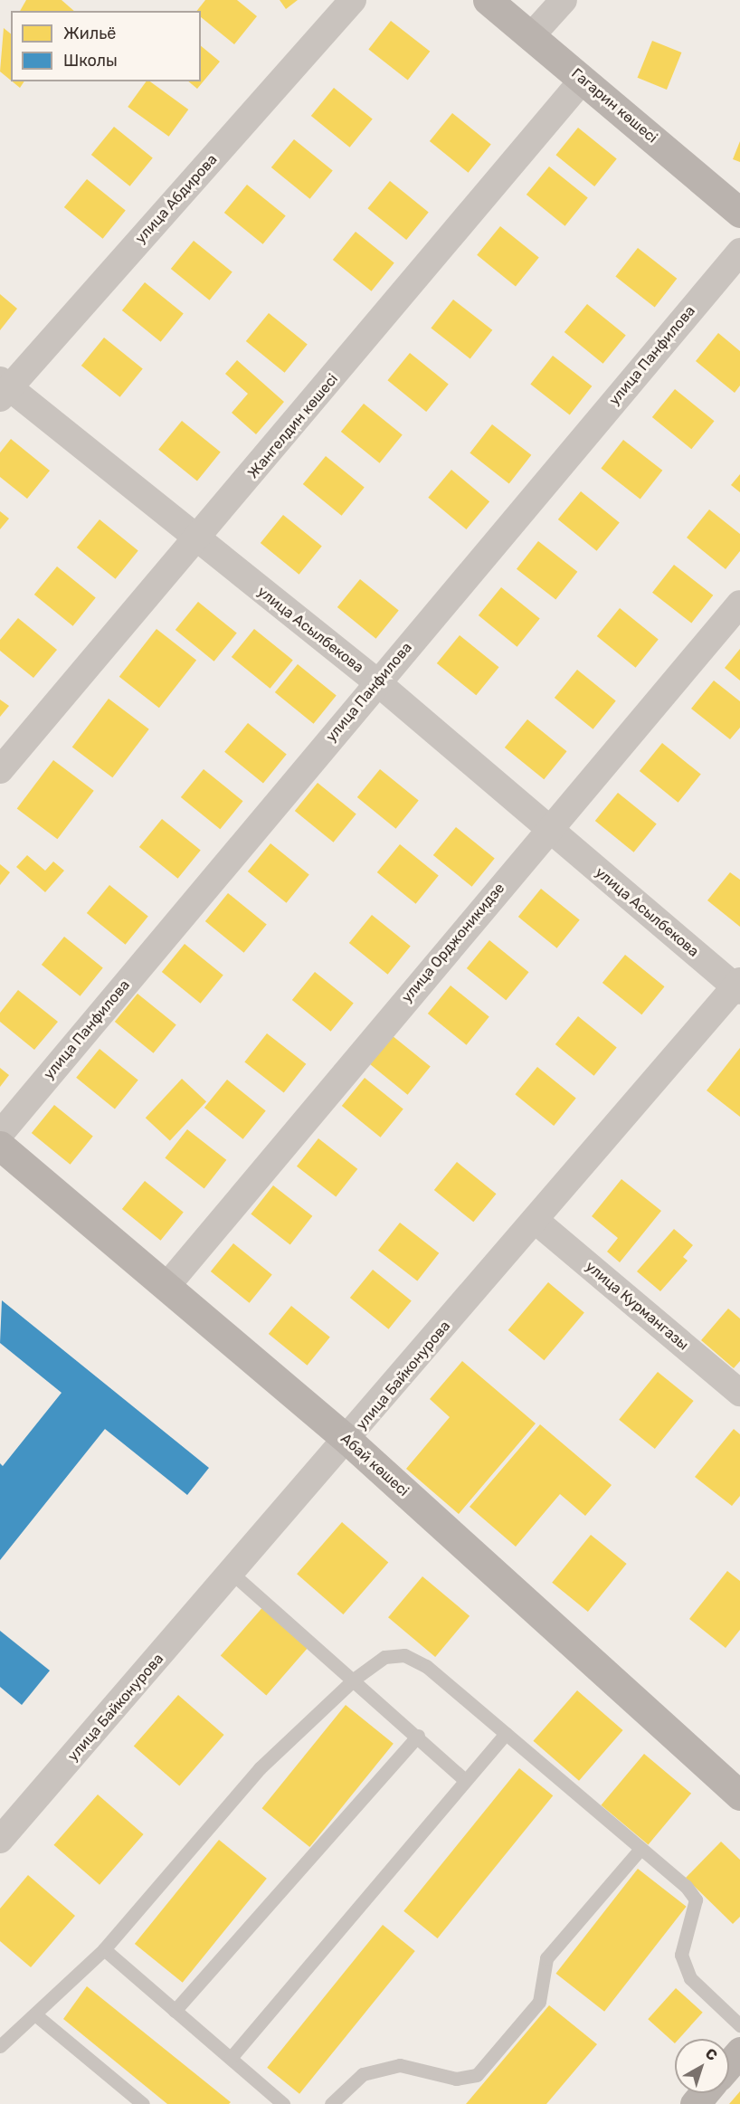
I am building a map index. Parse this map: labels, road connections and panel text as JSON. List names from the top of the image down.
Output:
{
  "streets": {
    "main road": ["Гагарин көшесі", "Абай көшесі"],
    "street": [
      "улица Абдирова",
      "улица Панфилова",
      "Жангелдин көшесі",
      "улица Асылбекова",
      "улица Орджоникидзе",
      "улица Курмангазы",
      "улица Байконурова"
    ]
  },
  "crossings": [
    ["Гагарин көшесі", "Жангелдин көшесі"],
    ["улица Абдирова", "улица Асылбекова"],
    ["улица Панфилова", "улица Асылбекова"],
    ["Жангелдин көшесі", "улица Асылбекова"],
    ["улица Асылбекова", "улица Орджоникидзе"],
    ["улица Асылбекова", "улица Байконурова"],
    ["улица Орджоникидзе", "Абай көшесі"],
    ["улица Курмангазы", "улица Байконурова"],
    ["улица Байконурова", "Абай көшесі"]
  ],
  "legend": ["Жильё", "Школы"],
  "north": "top right"
}
